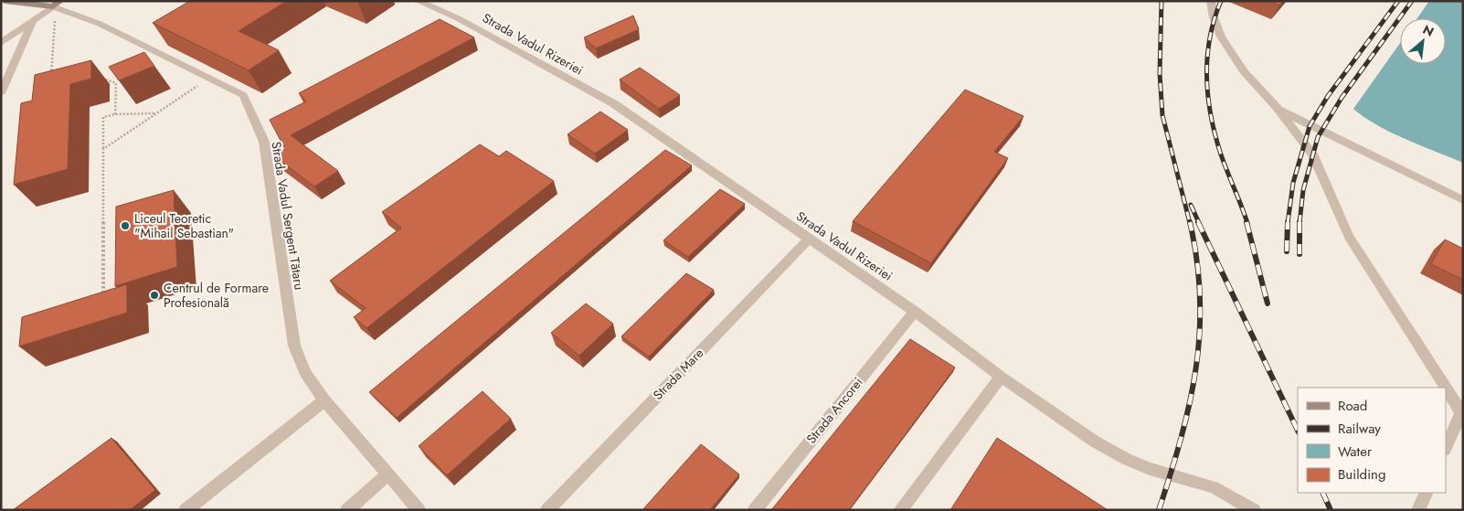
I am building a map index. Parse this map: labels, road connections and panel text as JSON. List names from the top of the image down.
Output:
{
  "streets": {
    "street": [
      "Strada Vadul Rizeriei",
      "Strada Vadul Sergent Tătaru",
      "Strada Mare",
      "Strada Ancorei"
    ]
  },
  "crossings": [
    ["Strada Vadul Rizeriei", "Strada Mare"],
    ["Strada Vadul Rizeriei", "Strada Ancorei"]
  ],
  "places": ["Liceul Teoretic \"Mihail Sebastian\"", "Centrul de Formare Profesională"],
  "legend": [
    "Road",
    "Railway",
    "Water",
    "Building"
  ],
  "north": "top right"
}
